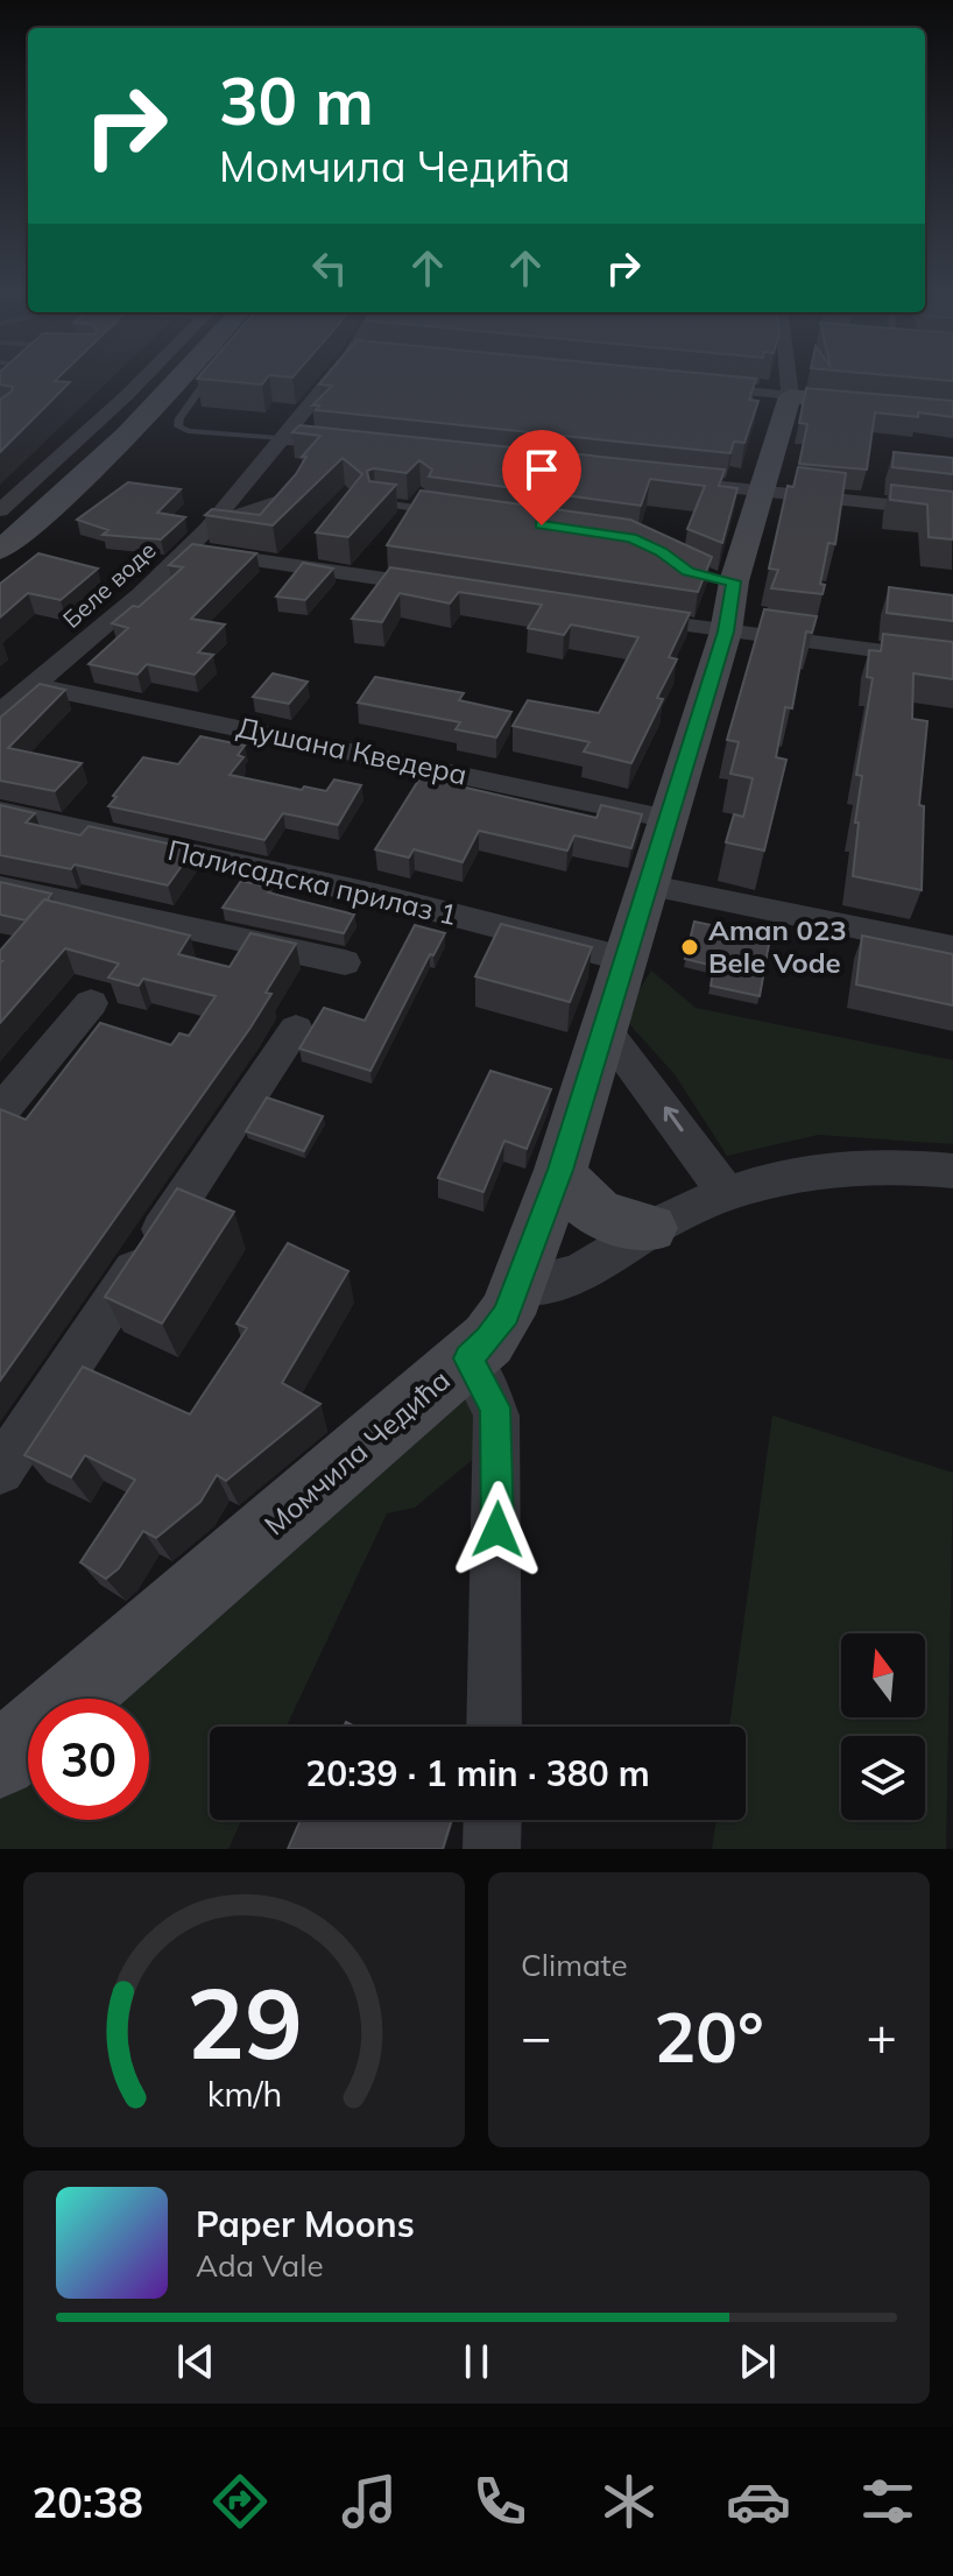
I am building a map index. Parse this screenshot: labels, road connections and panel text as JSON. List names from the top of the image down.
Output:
{
  "streets": {
    "street": [
      "Беле воде",
      "Душана Кведера",
      "Палисадска прилаз 1",
      "Момчила Чедића"
    ]
  },
  "crossings": [
    ["Беле воде", "Душана Кведера"],
    ["Душана Кведера", "Момчила Чедића"],
    ["Палисадска прилаз 1", "Момчила Чедића"]
  ],
  "places": ["Aman 023 Bele Vode"],
  "north": "top",
  "page": {
    "turn": ["30 m", "Момчила Чедића"],
    "limit": "30",
    "trip": "20:39 · 1 min · 380 m",
    "tile": "Climate",
    "heat": ["−", "20°", "+"],
    "song": ["Paper Moons", "Ada Vale"],
    "tabs": "20:38",
    "gauge": ["29", "km/h"]
  }
}
